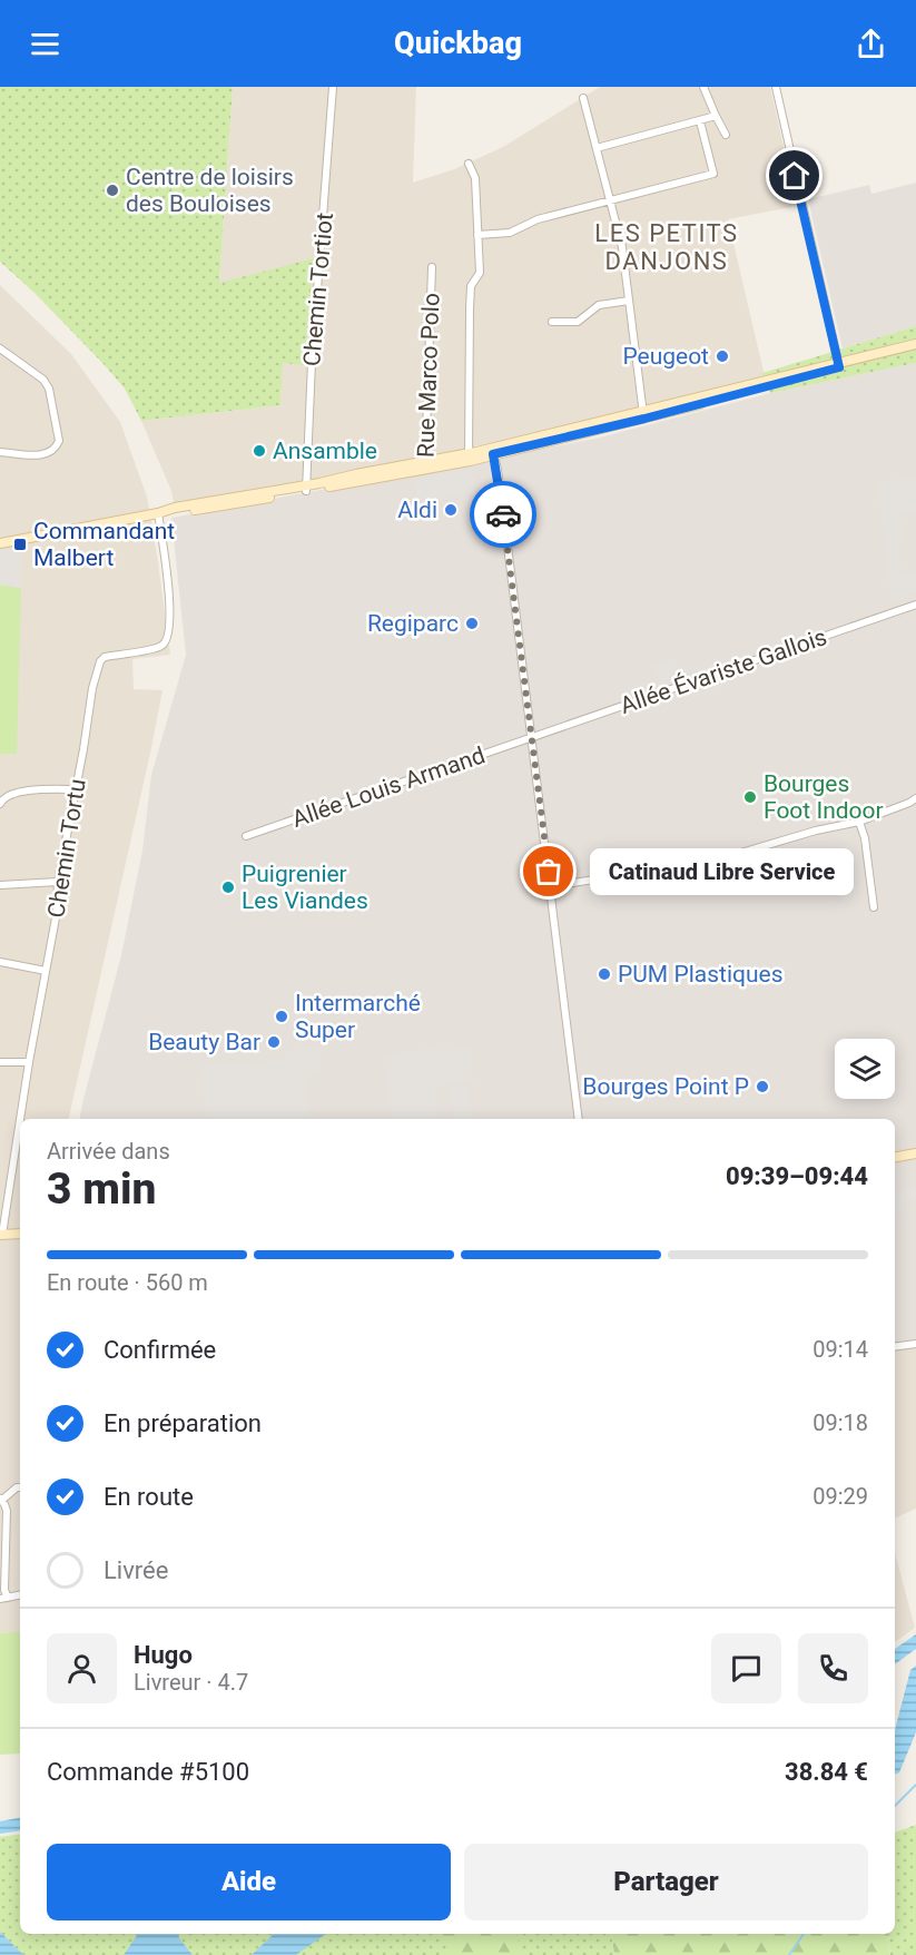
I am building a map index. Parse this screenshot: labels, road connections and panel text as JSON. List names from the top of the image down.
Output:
{
  "streets": {
    "street": [
      "Chemin Tortiot",
      "Rue Marco Polo",
      "Allée Évariste Gallois",
      "Allée Louis Armand",
      "Chemin Tortu"
    ]
  },
  "crossings": [
    ["Allée Évariste Gallois", "Allée Louis Armand"]
  ],
  "districts": ["LES PETITS DANJONS"],
  "places": {
    "other": [
      "Centre de loisirs des Bouloises",
      "Peugeot",
      "Ansamble",
      "Aldi",
      "Regiparc",
      "Bourges Foot Indoor",
      "Catinaud Libre Service",
      "Puigrenier Les Viandes",
      "PUM Plastiques",
      "Intermarché Super",
      "Beauty Bar",
      "Bourges Point P"
    ],
    "transit": ["Commandant Malbert"]
  },
  "page": {
    "header": "Quickbag",
    "bubble": "Catinaud Libre Service",
    "heading": ["3 min", "Arrivée dans", "09:39–09:44"],
    "panel": [
      "Hugo",
      "Livreur · 4.7",
      "Commande #5100",
      "38.84 €"
    ],
    "bar": "En route · 560 m",
    "list": [
      ["Confirmée", "09:14"],
      ["En préparation", "09:18"],
      ["En route", "09:29"],
      "Livrée"
    ],
    "buttons": ["Aide", "Partager"]
  }
}
